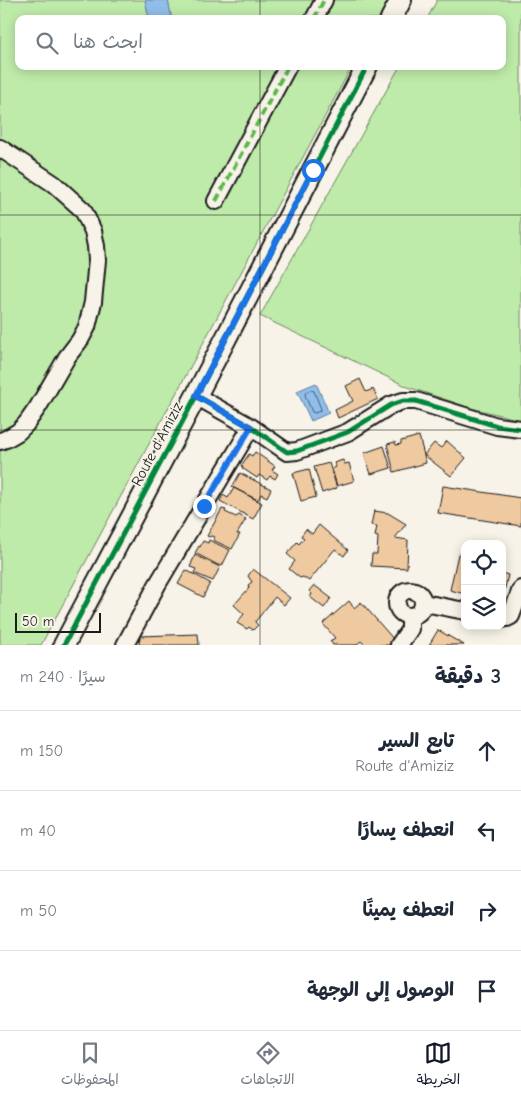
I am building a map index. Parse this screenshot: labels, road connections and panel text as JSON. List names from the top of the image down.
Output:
{
  "streets": {
    "main road": ["Route d'Amiziz"]
  },
  "scale_bar": "50 m",
  "page": {
    "search": "ابحث هنا",
    "scale": "50 m",
    "heading": ["3 دقيقة", "سيرًا · 240 m"],
    "list": [
      ["تابع السير", "Route d'Amiziz", "150 m"],
      ["انعطف يسارًا", "40 m"],
      ["انعطف يمينًا", "50 m"],
      "الوصول إلى الوجهة"
    ],
    "nav": ["الخريطة", "الاتجاهات", "المحفوظات"]
  }
}
